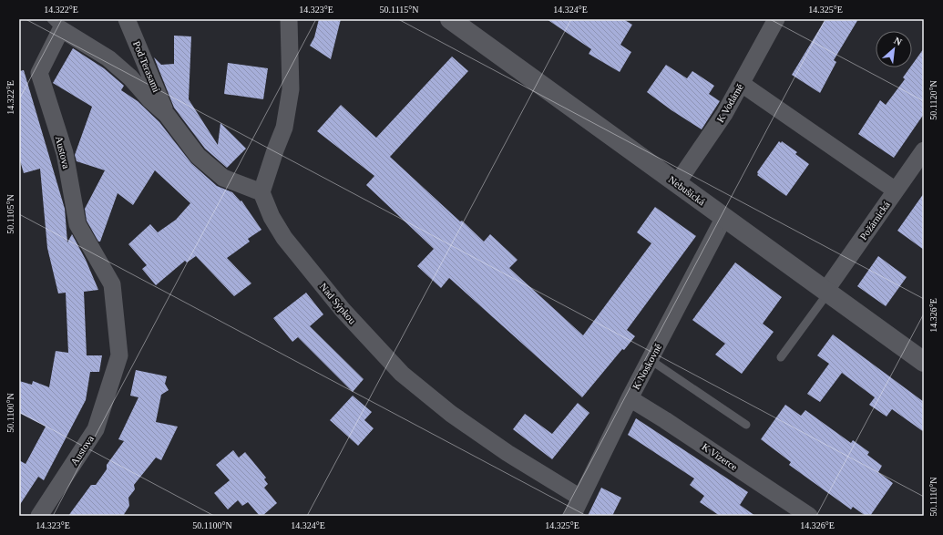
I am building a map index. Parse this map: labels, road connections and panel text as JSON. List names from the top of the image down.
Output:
{
  "streets": {
    "street": [
      "Pod Terasami",
      "K Vodárně",
      "Austova",
      "Nebušická",
      "Požárnická",
      "Nad Sýpkou",
      "K Noskovně",
      "K Vizerce"
    ]
  },
  "crossings": [
    ["Pod Terasami", "Austova"],
    ["K Vodárně", "Nebušická"],
    ["Austova", "Nad Sýpkou"],
    ["Nebušická", "Požárnická"],
    ["Nebušická", "K Noskovně"],
    ["Nad Sýpkou", "K Noskovně"],
    ["K Noskovně", "K Vizerce"]
  ],
  "north": "top right",
  "coordinates": [
    "14.322°E",
    "14.323°E",
    "50.1115°N",
    "14.324°E",
    "14.325°E",
    "50.1120°N",
    "50.1105°N",
    "14.326°E",
    "50.1100°N",
    "50.1110°N"
  ]
}
